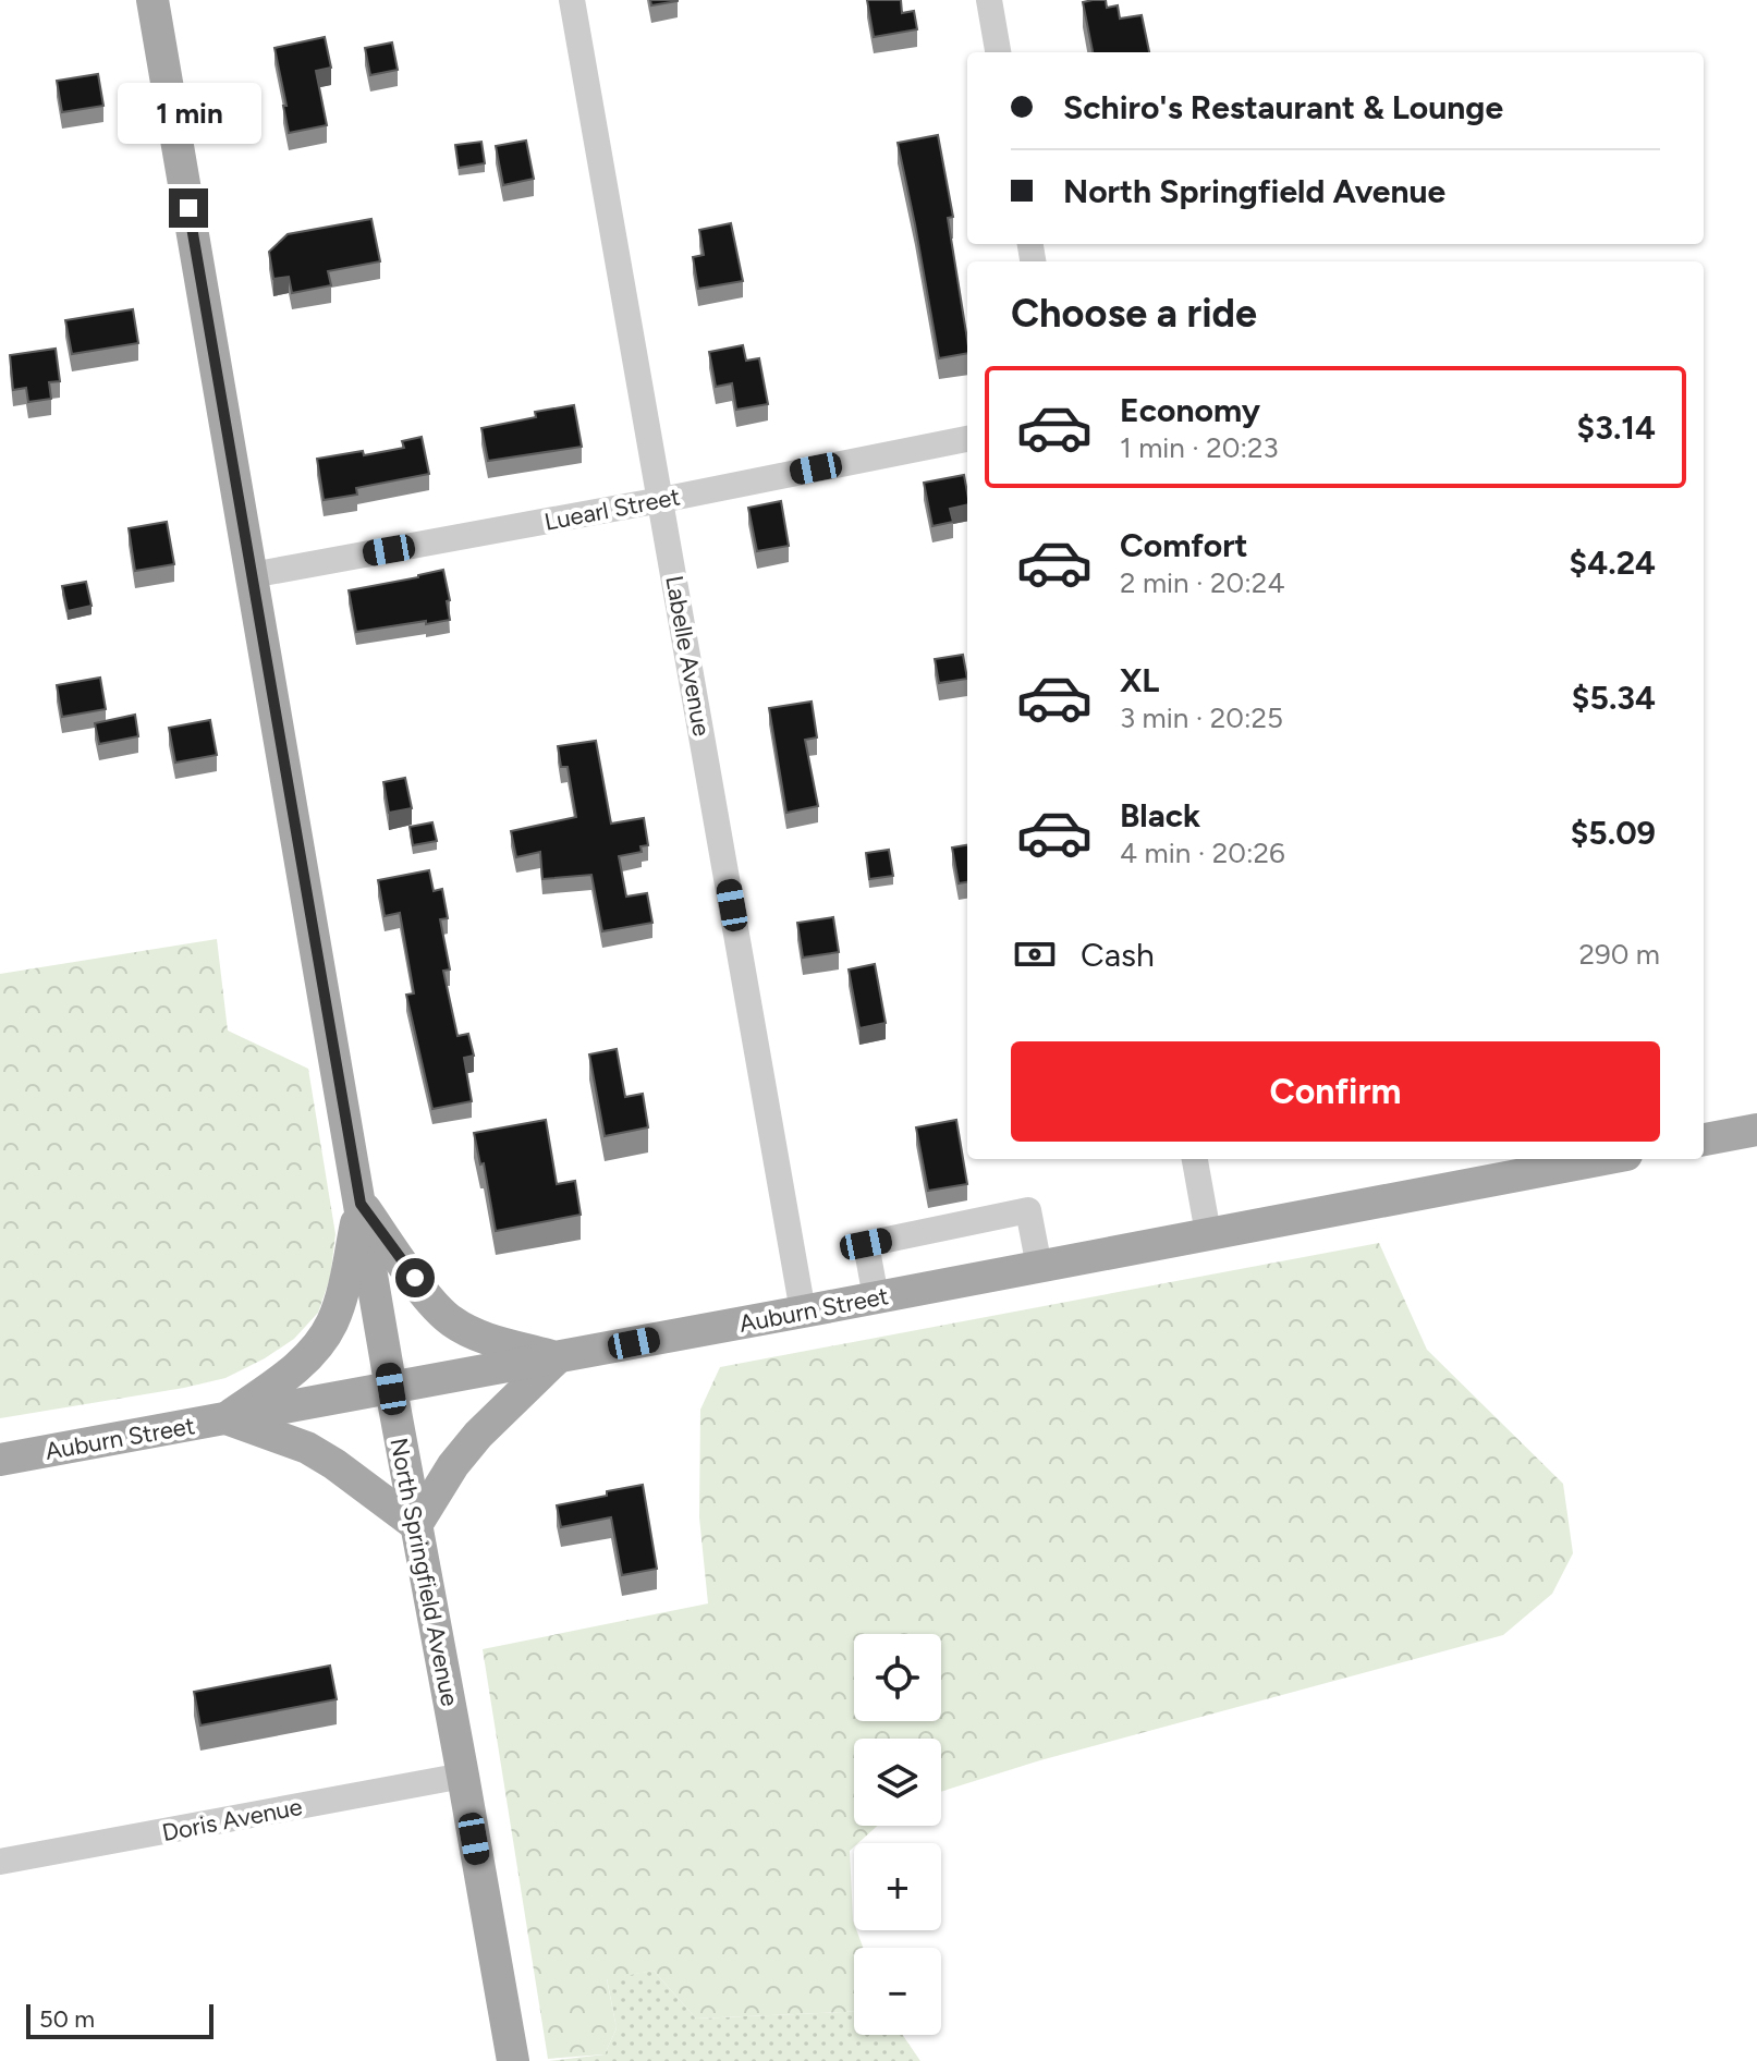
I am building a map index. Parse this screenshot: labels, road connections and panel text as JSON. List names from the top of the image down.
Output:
{
  "streets": {
    "main road": ["Auburn Street", "North Springfield Avenue"],
    "street": ["Luearl Street", "Labelle Avenue", "Doris Avenue"]
  },
  "crossings": [
    ["Luearl Street", "Labelle Avenue"],
    ["Luearl Street", "North Springfield Avenue"],
    ["Labelle Avenue", "Auburn Street"],
    ["Auburn Street", "North Springfield Avenue"],
    ["North Springfield Avenue", "Doris Avenue"]
  ],
  "scale_bar": "50 m",
  "page": {
    "banner": ["Schiro's Restaurant & Lounge", "North Springfield Avenue"],
    "bubble": "1 min",
    "heading": "Choose a ride",
    "list": [
      {
        "name": "Economy",
        "note": "1 min · 20:23",
        "value": "$3.14"
      },
      {
        "name": "Comfort",
        "note": "2 min · 20:24",
        "value": "$4.24"
      },
      {
        "name": "XL",
        "note": "3 min · 20:25",
        "value": "$5.34"
      },
      {
        "name": "Black",
        "note": "4 min · 20:26",
        "value": "$5.09"
      }
    ],
    "pay": ["Cash", "290 m"],
    "buttons": "Confirm",
    "map_buttons": ["+", "−"],
    "scale": "50 m"
  }
}
